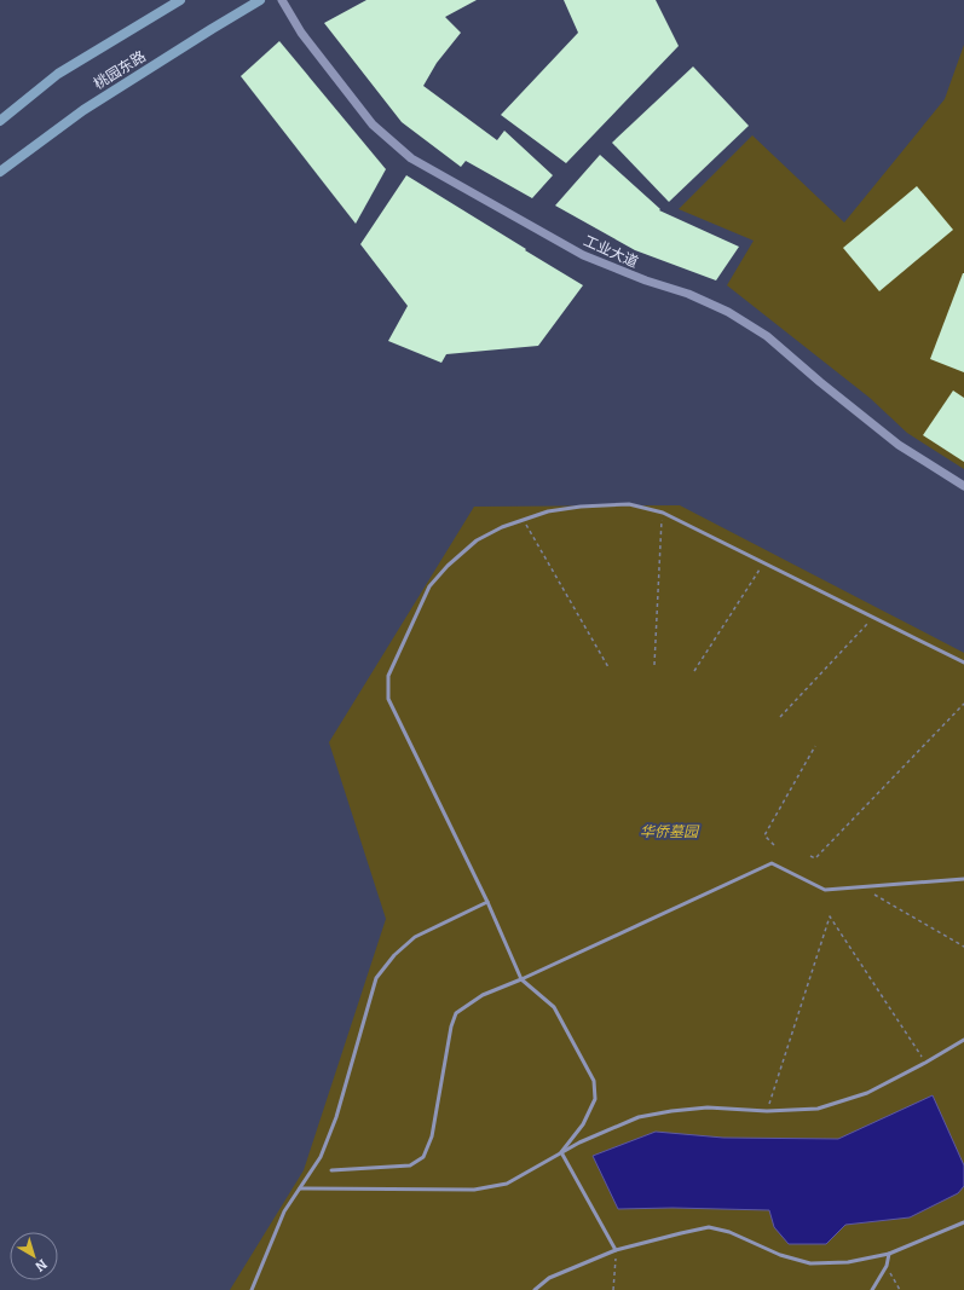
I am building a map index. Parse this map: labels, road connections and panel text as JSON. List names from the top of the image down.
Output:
{
  "streets": {
    "main road": ["桃园东路"],
    "street": ["工业大道"]
  },
  "parks": ["华侨墓园"],
  "north": "bottom right"
}
